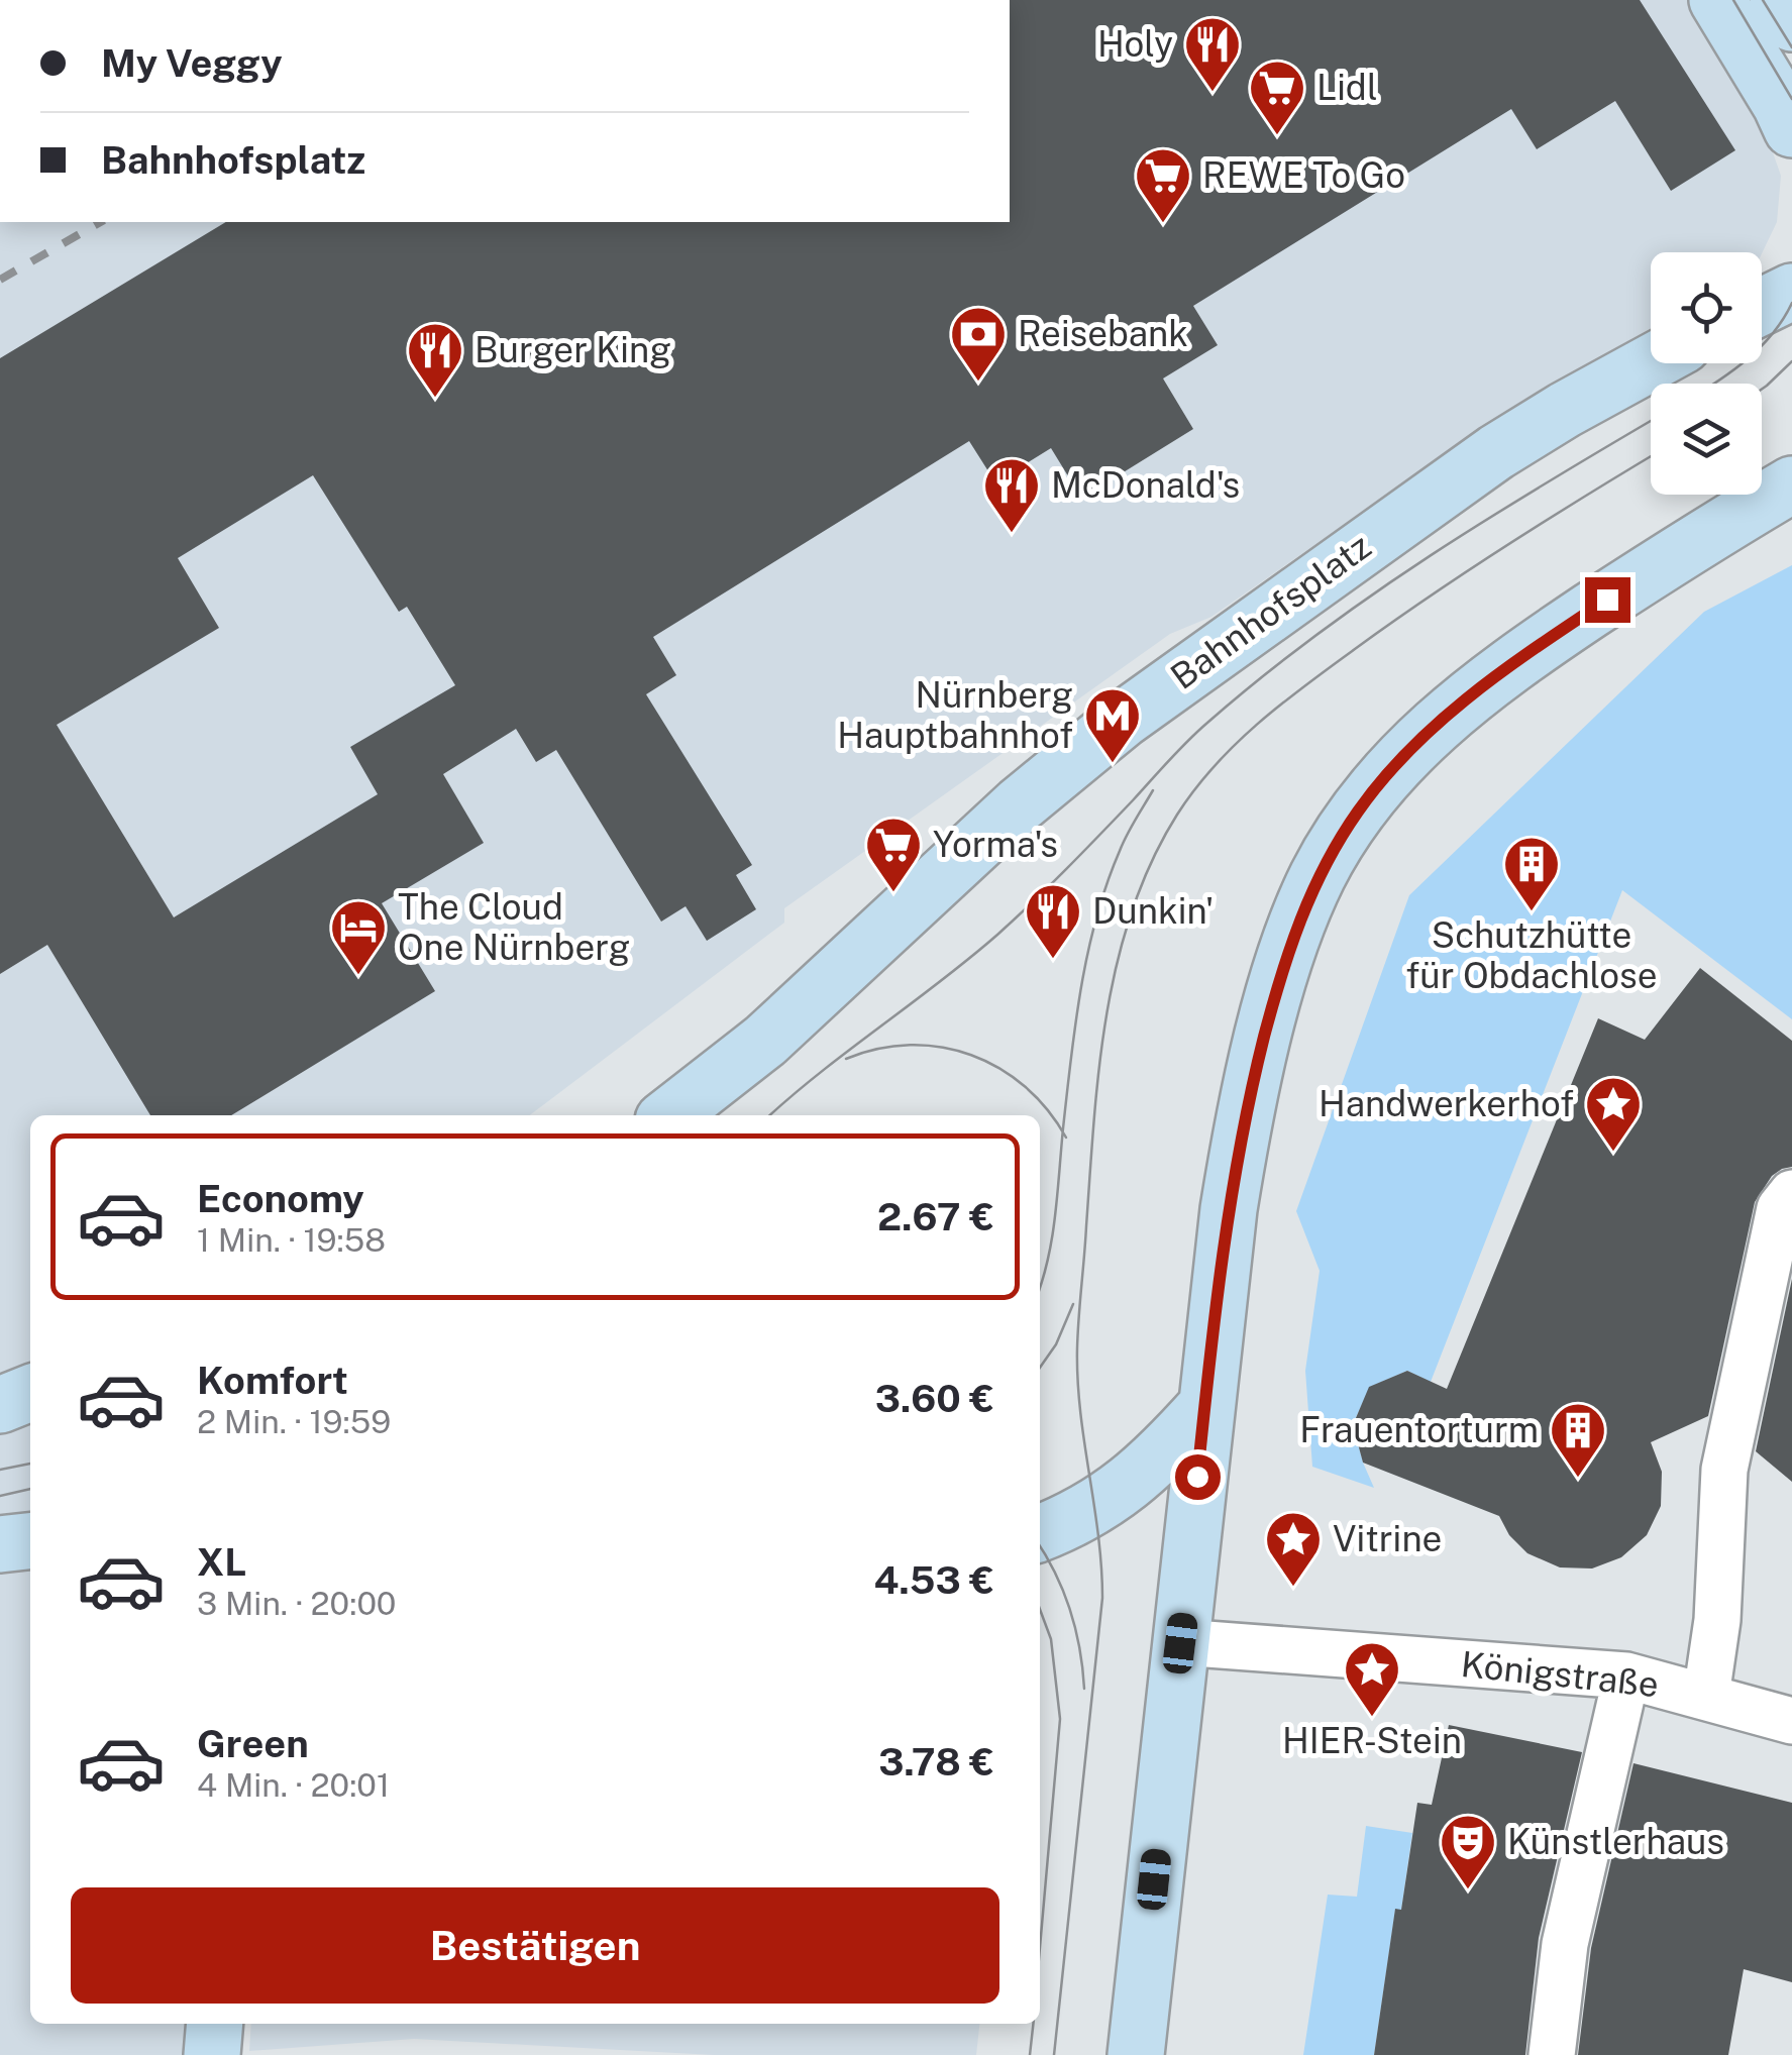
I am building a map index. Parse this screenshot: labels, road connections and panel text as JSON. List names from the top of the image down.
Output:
{
  "streets": {
    "main road": ["Bahnhofsplatz"],
    "street": ["Königstraße"]
  },
  "places": {
    "restaurant": [
      "Holy",
      "Burger King",
      "McDonald's",
      "Dunkin'"
    ],
    "supermarket": ["Lidl", "REWE To Go", "Yorma's"],
    "bank": ["Reisebank"],
    "metro station": ["Nürnberg Hauptbahnhof"],
    "building": ["Schutzhütte für Obdachlose", "Frauentorturm"],
    "hotel": ["The Cloud One Nürnberg"],
    "place": ["Handwerkerhof", "Vitrine", "HIER-Stein"],
    "theatre": ["Künstlerhaus"]
  },
  "page": {
    "banner": ["My Veggy", "Bahnhofsplatz"],
    "list": [
      {
        "name": "Economy",
        "note": "1 Min. · 19:58",
        "value": "2.67 €"
      },
      {
        "name": "Komfort",
        "note": "2 Min. · 19:59",
        "value": "3.60 €"
      },
      {
        "name": "XL",
        "note": "3 Min. · 20:00",
        "value": "4.53 €"
      },
      {
        "name": "Green",
        "note": "4 Min. · 20:01",
        "value": "3.78 €"
      }
    ],
    "buttons": "Bestätigen"
  }
}
